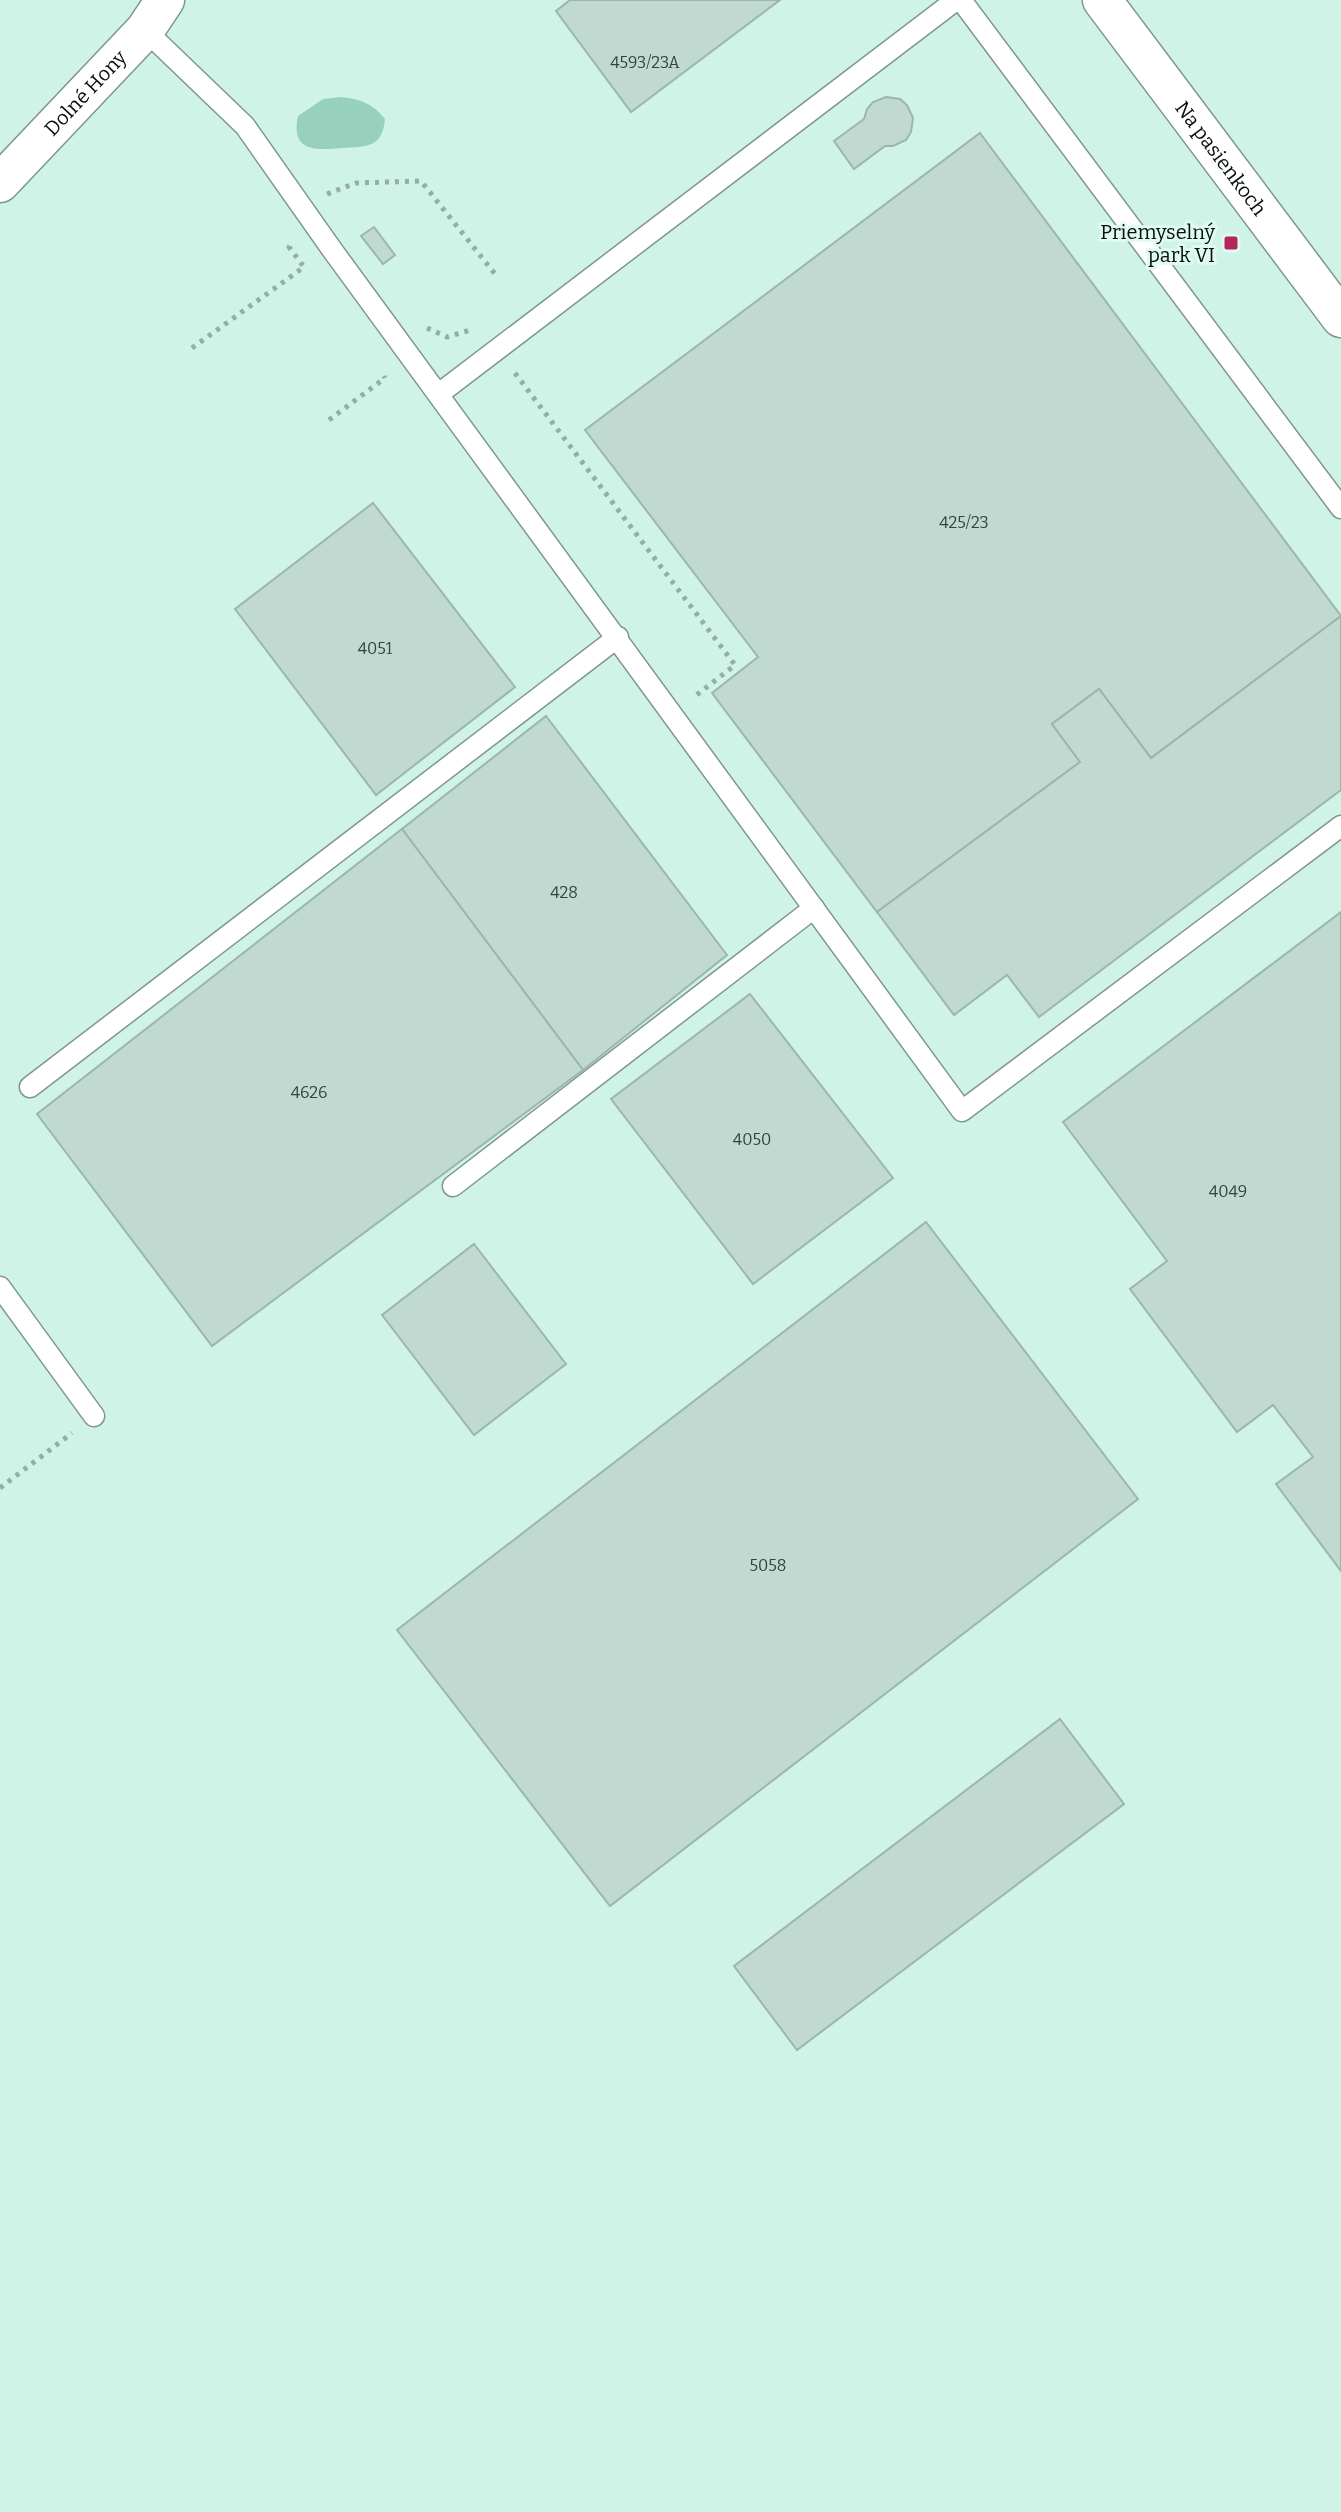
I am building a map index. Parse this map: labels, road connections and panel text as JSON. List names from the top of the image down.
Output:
{
  "streets": {
    "street": ["Dolné Hony", "Na pasienkoch"]
  },
  "places": {
    "transit": ["Priemyselný park VI"]
  },
  "house_numbers": [
    "4593/23A",
    "425/23",
    "4051",
    "428",
    "4626",
    "4050",
    "4049",
    "5058"
  ]
}
